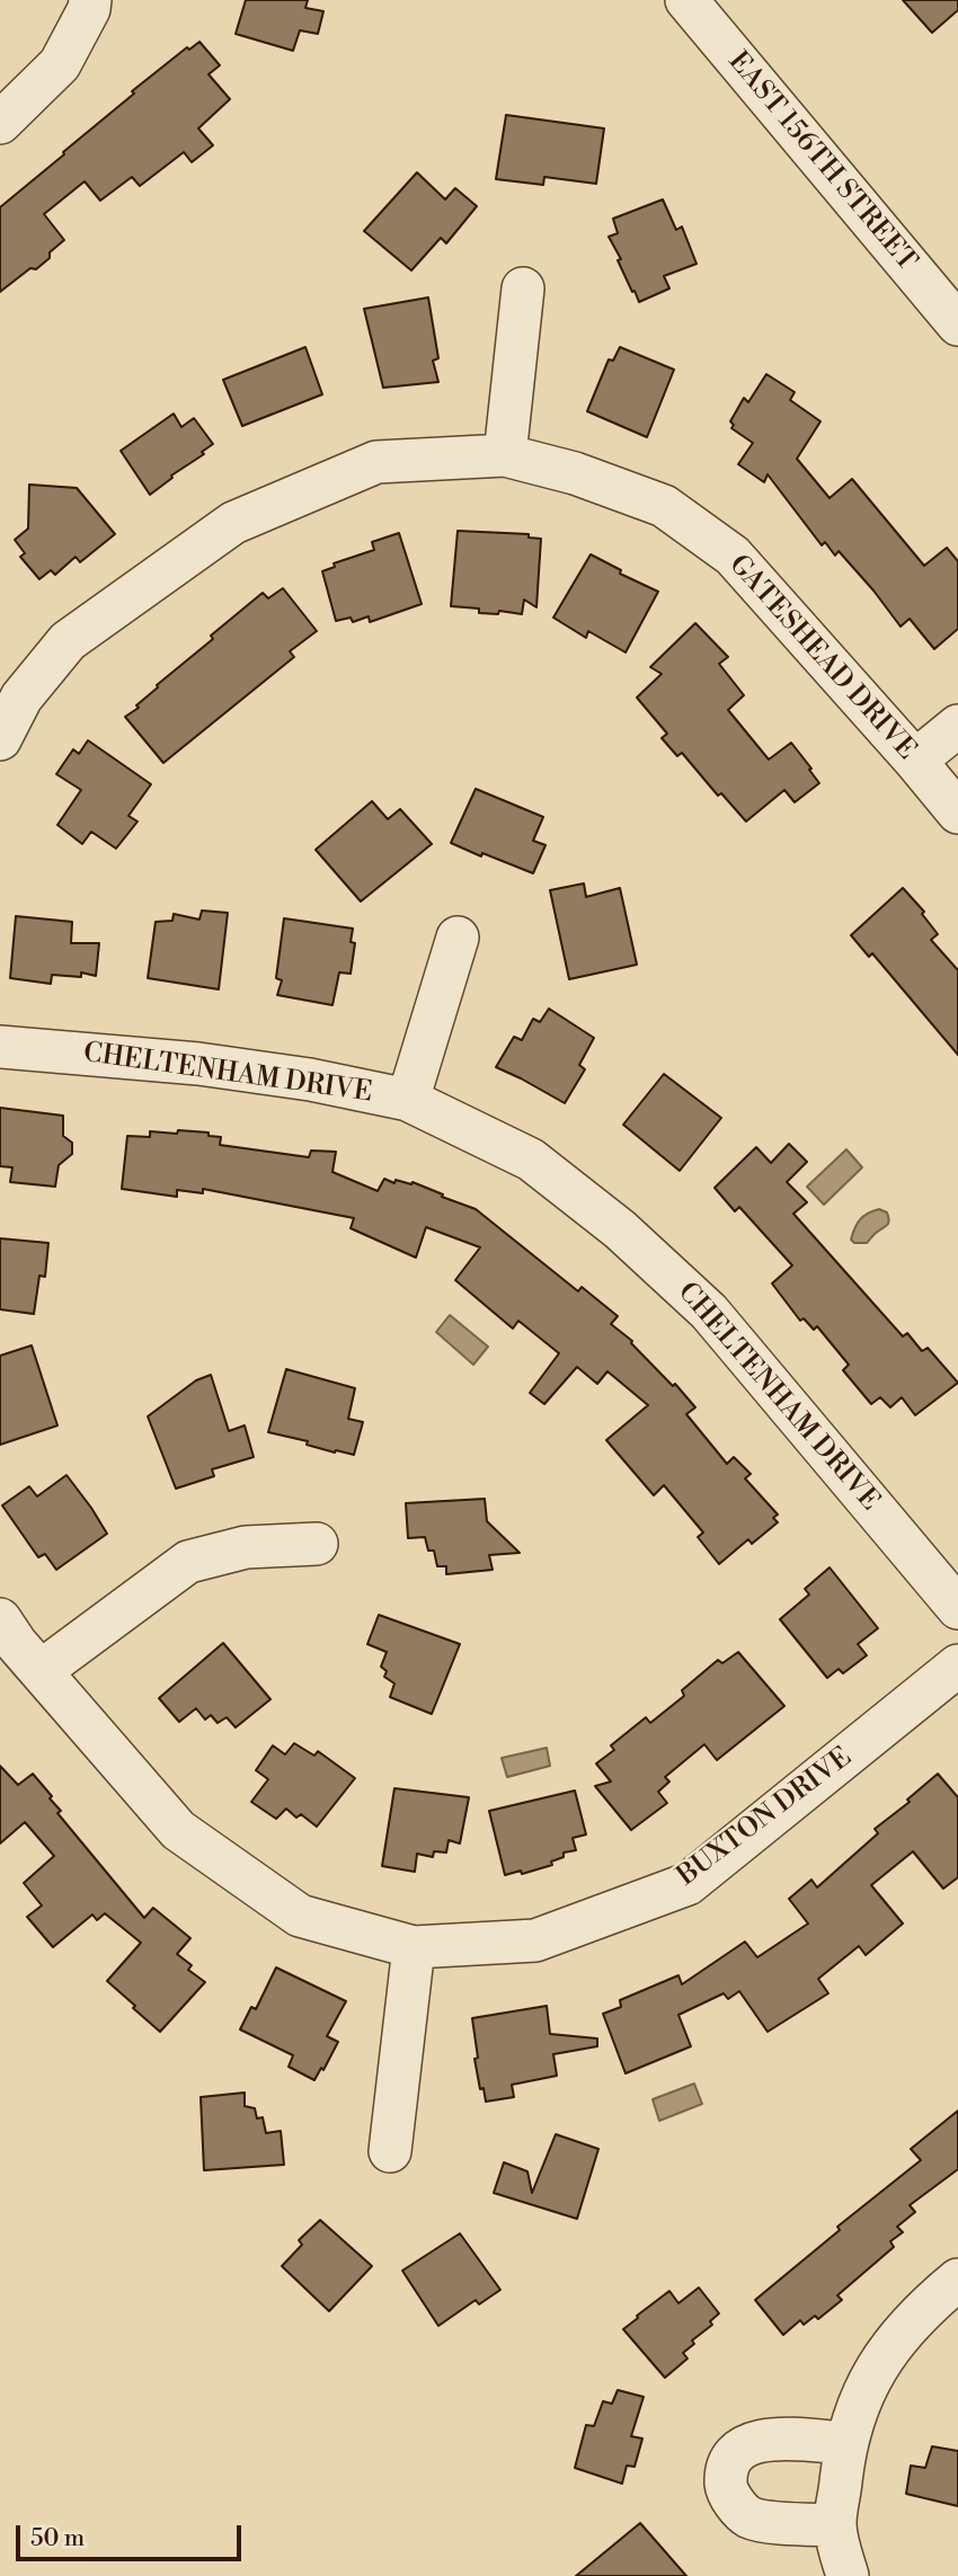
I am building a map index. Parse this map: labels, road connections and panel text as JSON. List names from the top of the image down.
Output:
{
  "streets": {
    "street": [
      "EAST 156TH STREET",
      "GATESHEAD DRIVE",
      "CHELTENHAM DRIVE",
      "BUXTON DRIVE"
    ]
  },
  "scale_bar": "50 m"
}
